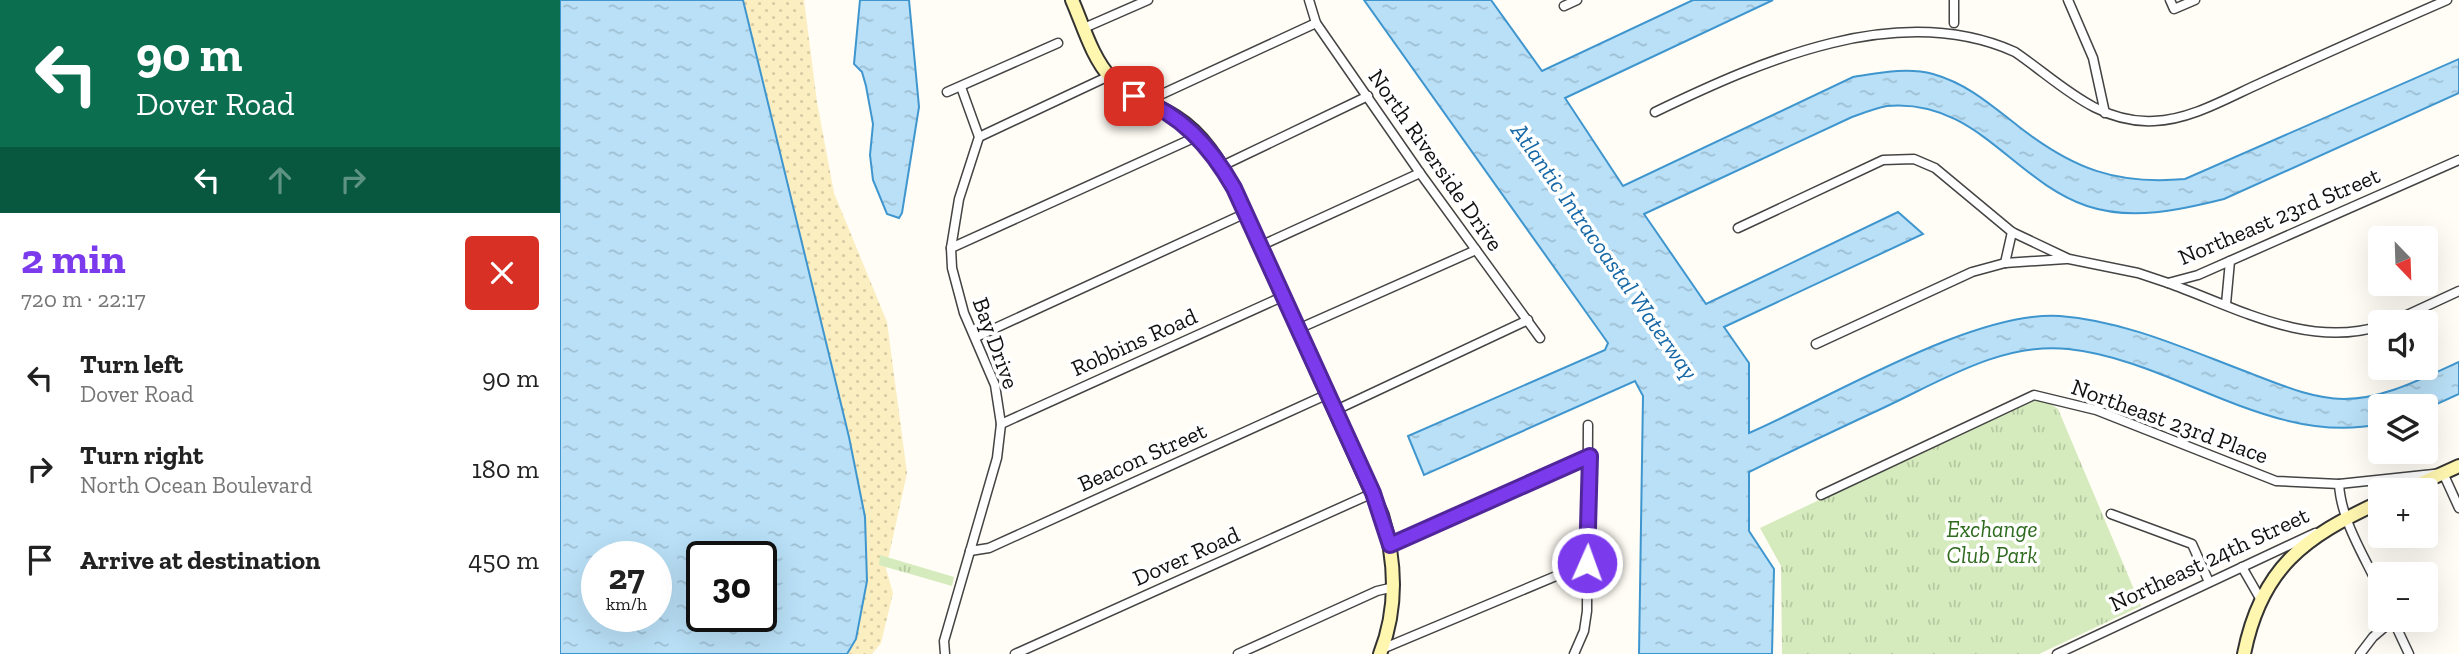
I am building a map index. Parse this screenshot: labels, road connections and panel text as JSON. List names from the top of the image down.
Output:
{
  "streets": {
    "main road": ["Northeast 24th Street"],
    "street": [
      "North Riverside Drive",
      "Northeast 23rd Street",
      "Robbins Road",
      "Bay Drive",
      "Northeast 23rd Place",
      "Beacon Street",
      "Dover Road"
    ]
  },
  "crossings": [
    ["Robbins Road", "Bay Drive"],
    ["Bay Drive", "Beacon Street"]
  ],
  "water": ["Atlantic Intracoastal Waterway"],
  "parks": ["Exchange Club Park"],
  "north": "bottom right",
  "page": {
    "turn": ["90 m", "Dover Road"],
    "heading": ["2 min", "720 m · 22:17"],
    "map_buttons": ["+", "−"],
    "list": [
      {
        "name": "Turn left",
        "note": "Dover Road",
        "value": "90 m"
      },
      {
        "name": "Turn right",
        "note": "North Ocean Boulevard",
        "value": "180 m"
      },
      {
        "name": "Arrive at destination",
        "value": "450 m"
      }
    ],
    "speed": "27 km/h",
    "limit": "30"
  }
}
